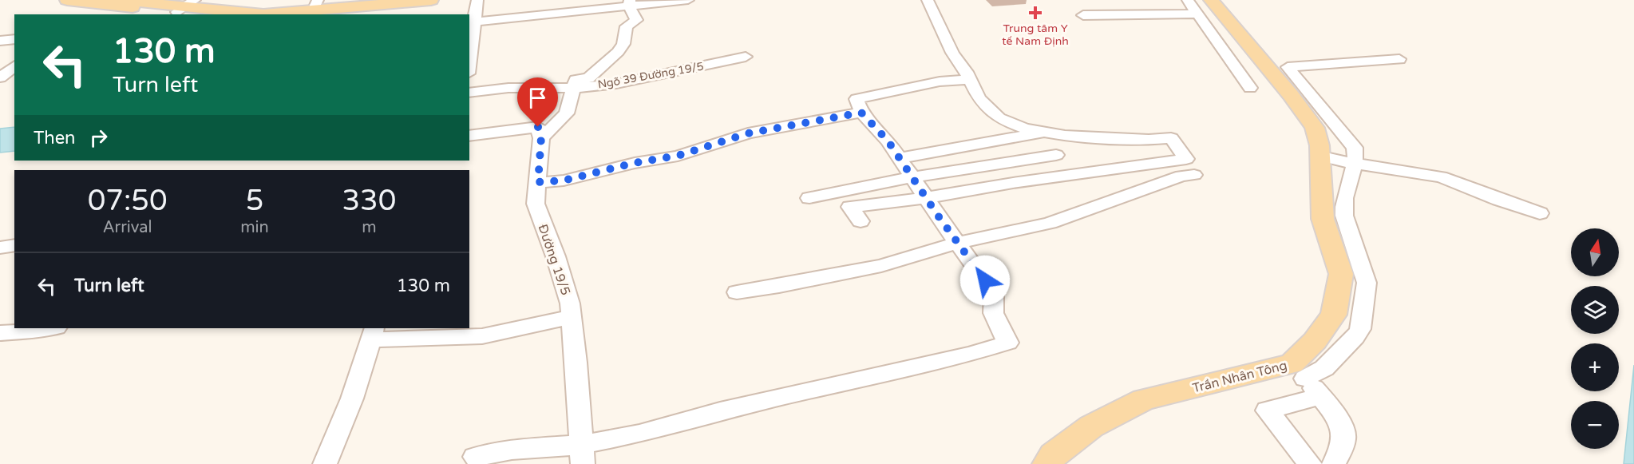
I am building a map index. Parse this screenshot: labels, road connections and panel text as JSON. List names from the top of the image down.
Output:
{
  "streets": {
    "main road": ["Trần Nhân Tông"],
    "street": ["Ngõ 39 Đường 19/5", "Đường 19/5"]
  },
  "places": {
    "health": ["Trung tâm Y tế Nam Định"]
  },
  "north": "top",
  "page": {
    "turn": ["130 m", "Turn left"],
    "then": "Then",
    "eta": [
      "07:50",
      "Arrival",
      "5",
      "min",
      "330",
      "m"
    ],
    "map_buttons": ["+", "−"],
    "list": [
      {
        "name": "Turn left",
        "value": "130 m"
      }
    ]
  }
}
